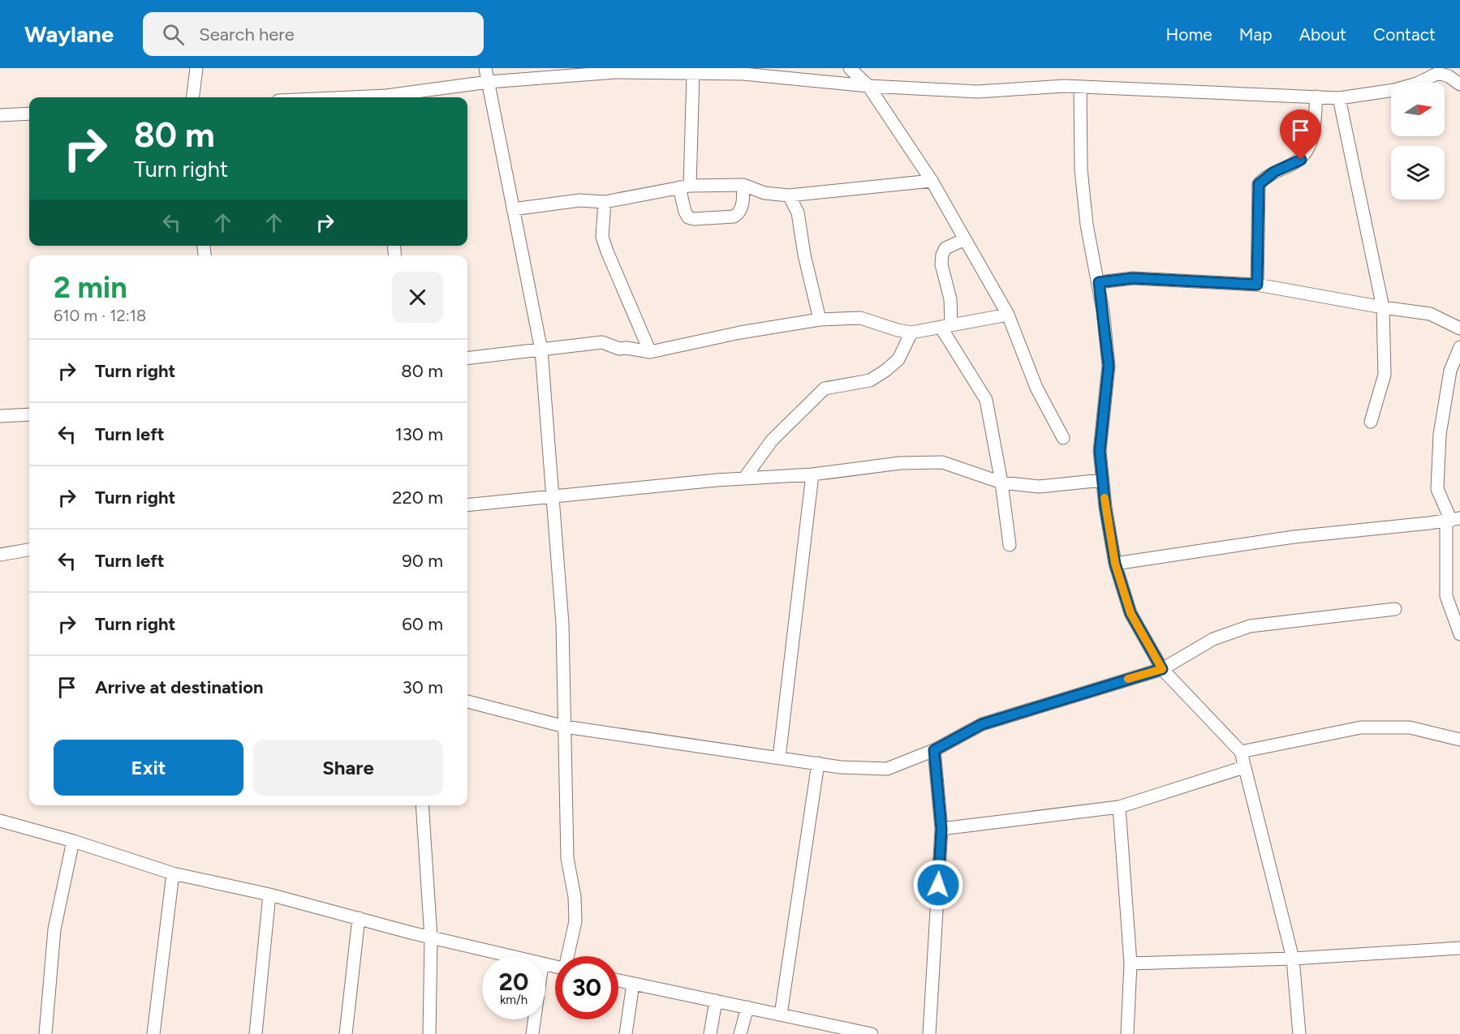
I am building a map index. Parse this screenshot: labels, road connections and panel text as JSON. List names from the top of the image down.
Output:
{
  "north": "right",
  "page": {
    "header": "Waylane",
    "search": "Search here",
    "nav": [
      "Home",
      "Map",
      "About",
      "Contact"
    ],
    "turn": ["80 m", "Turn right"],
    "heading": ["2 min", "610 m · 12:18"],
    "list": [
      {
        "name": "Turn right",
        "value": "80 m"
      },
      {
        "name": "Turn left",
        "value": "130 m"
      },
      {
        "name": "Turn right",
        "value": "220 m"
      },
      {
        "name": "Turn left",
        "value": "90 m"
      },
      {
        "name": "Turn right",
        "value": "60 m"
      },
      {
        "name": "Arrive at destination",
        "value": "30 m"
      }
    ],
    "buttons": ["Exit", "Share"],
    "speed": "20 km/h",
    "limit": "30"
  }
}
